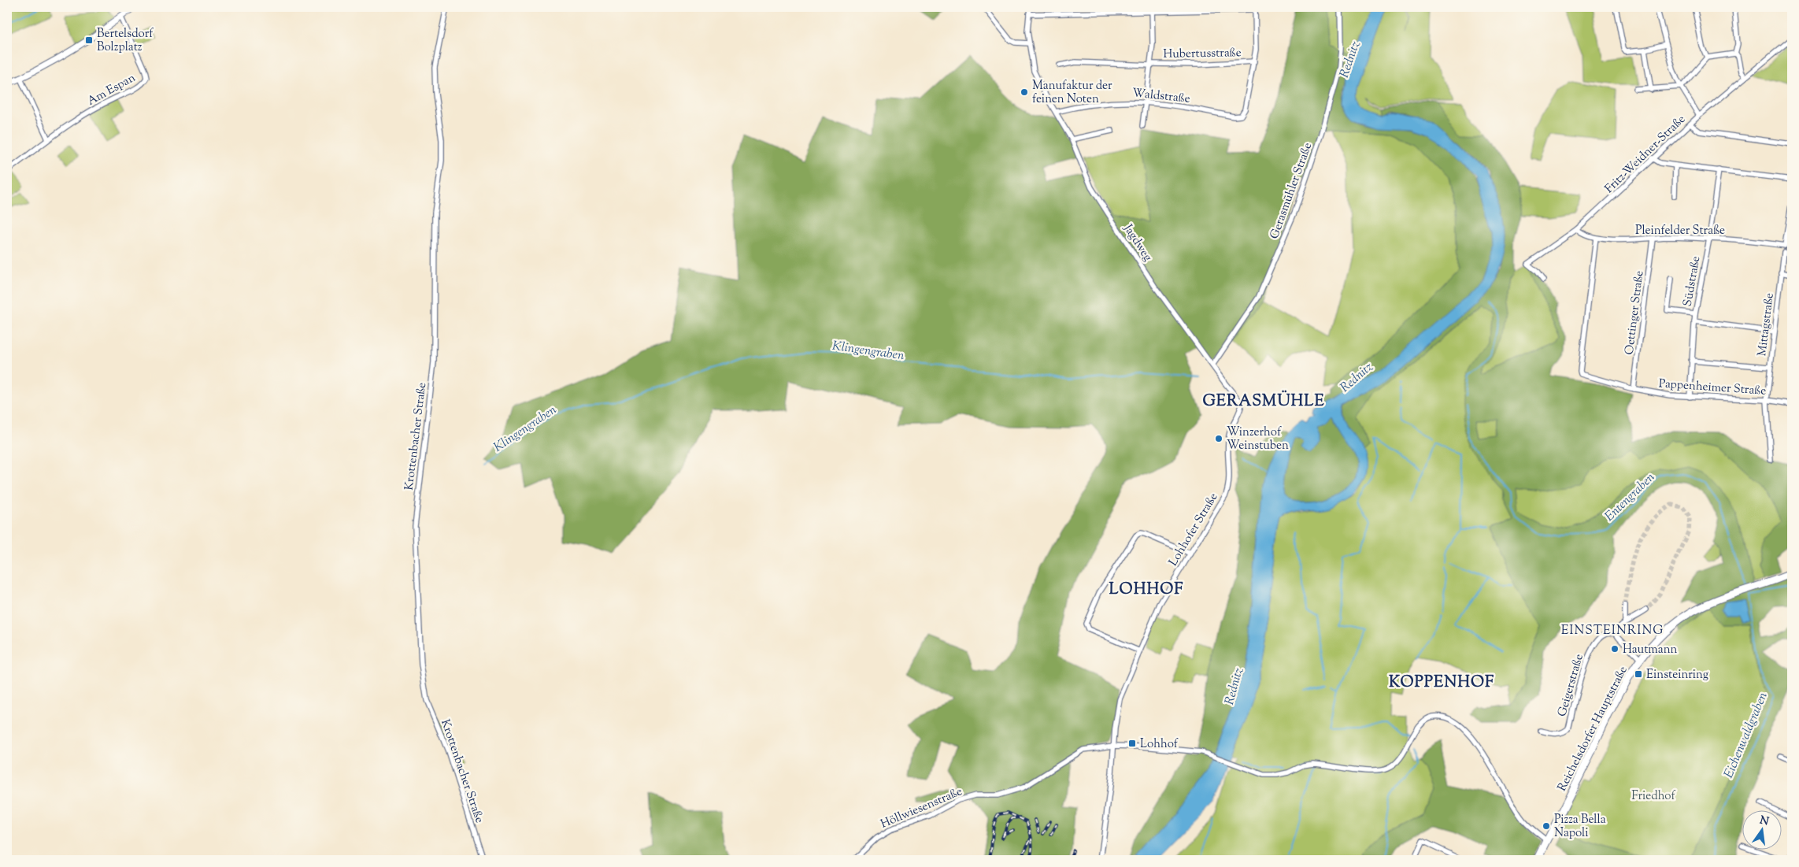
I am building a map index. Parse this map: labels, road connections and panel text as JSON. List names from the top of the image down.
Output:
{
  "streets": {
    "main road": ["Reichelsdorfer Hauptstraße"],
    "street": [
      "Hubertusstraße",
      "Am Espan",
      "Waldstraße",
      "Fritz-Weidner-Straße",
      "Gerasmühler Straße",
      "Pleinfelder Straße",
      "Jagdweg",
      "Südstraße",
      "Oettinger Straße",
      "Mittagstraße",
      "Pappenheimer Straße",
      "Krottenbacher Straße",
      "Lohhofer Straße",
      "Geigerstraße",
      "Höllwiesenstraße"
    ]
  },
  "crossings": [
    ["Hubertusstraße", "Waldstraße"],
    ["Waldstraße", "Jagdweg"],
    ["Fritz-Weidner-Straße", "Pleinfelder Straße"],
    ["Gerasmühler Straße", "Jagdweg"],
    ["Pleinfelder Straße", "Südstraße"],
    ["Pleinfelder Straße", "Oettinger Straße"],
    ["Pleinfelder Straße", "Pappenheimer Straße"],
    ["Jagdweg", "Lohhofer Straße"],
    ["Südstraße", "Pappenheimer Straße"],
    ["Oettinger Straße", "Pappenheimer Straße"],
    ["Mittagstraße", "Pappenheimer Straße"],
    ["Lohhofer Straße", "Höllwiesenstraße"],
    ["Reichelsdorfer Hauptstraße", "Höllwiesenstraße"]
  ],
  "districts": [
    "GERASMÜHLE",
    "LOHHOF",
    "EINSTEINRING",
    "KOPPENHOF"
  ],
  "water": [
    "Rednitz",
    "Klingengraben",
    "Entengraben",
    "Eichenwaldgraben"
  ],
  "parks": ["Friedhof"],
  "places": {
    "transit": ["Bertelsdorf Bolzplatz", "Einsteinring", "Lohhof"],
    "other": [
      "Manufaktur der feinen Noten",
      "Winzerhof Weinstuben",
      "Hautmann",
      "Pizza Bella Napoli"
    ]
  },
  "north": "top"
}
